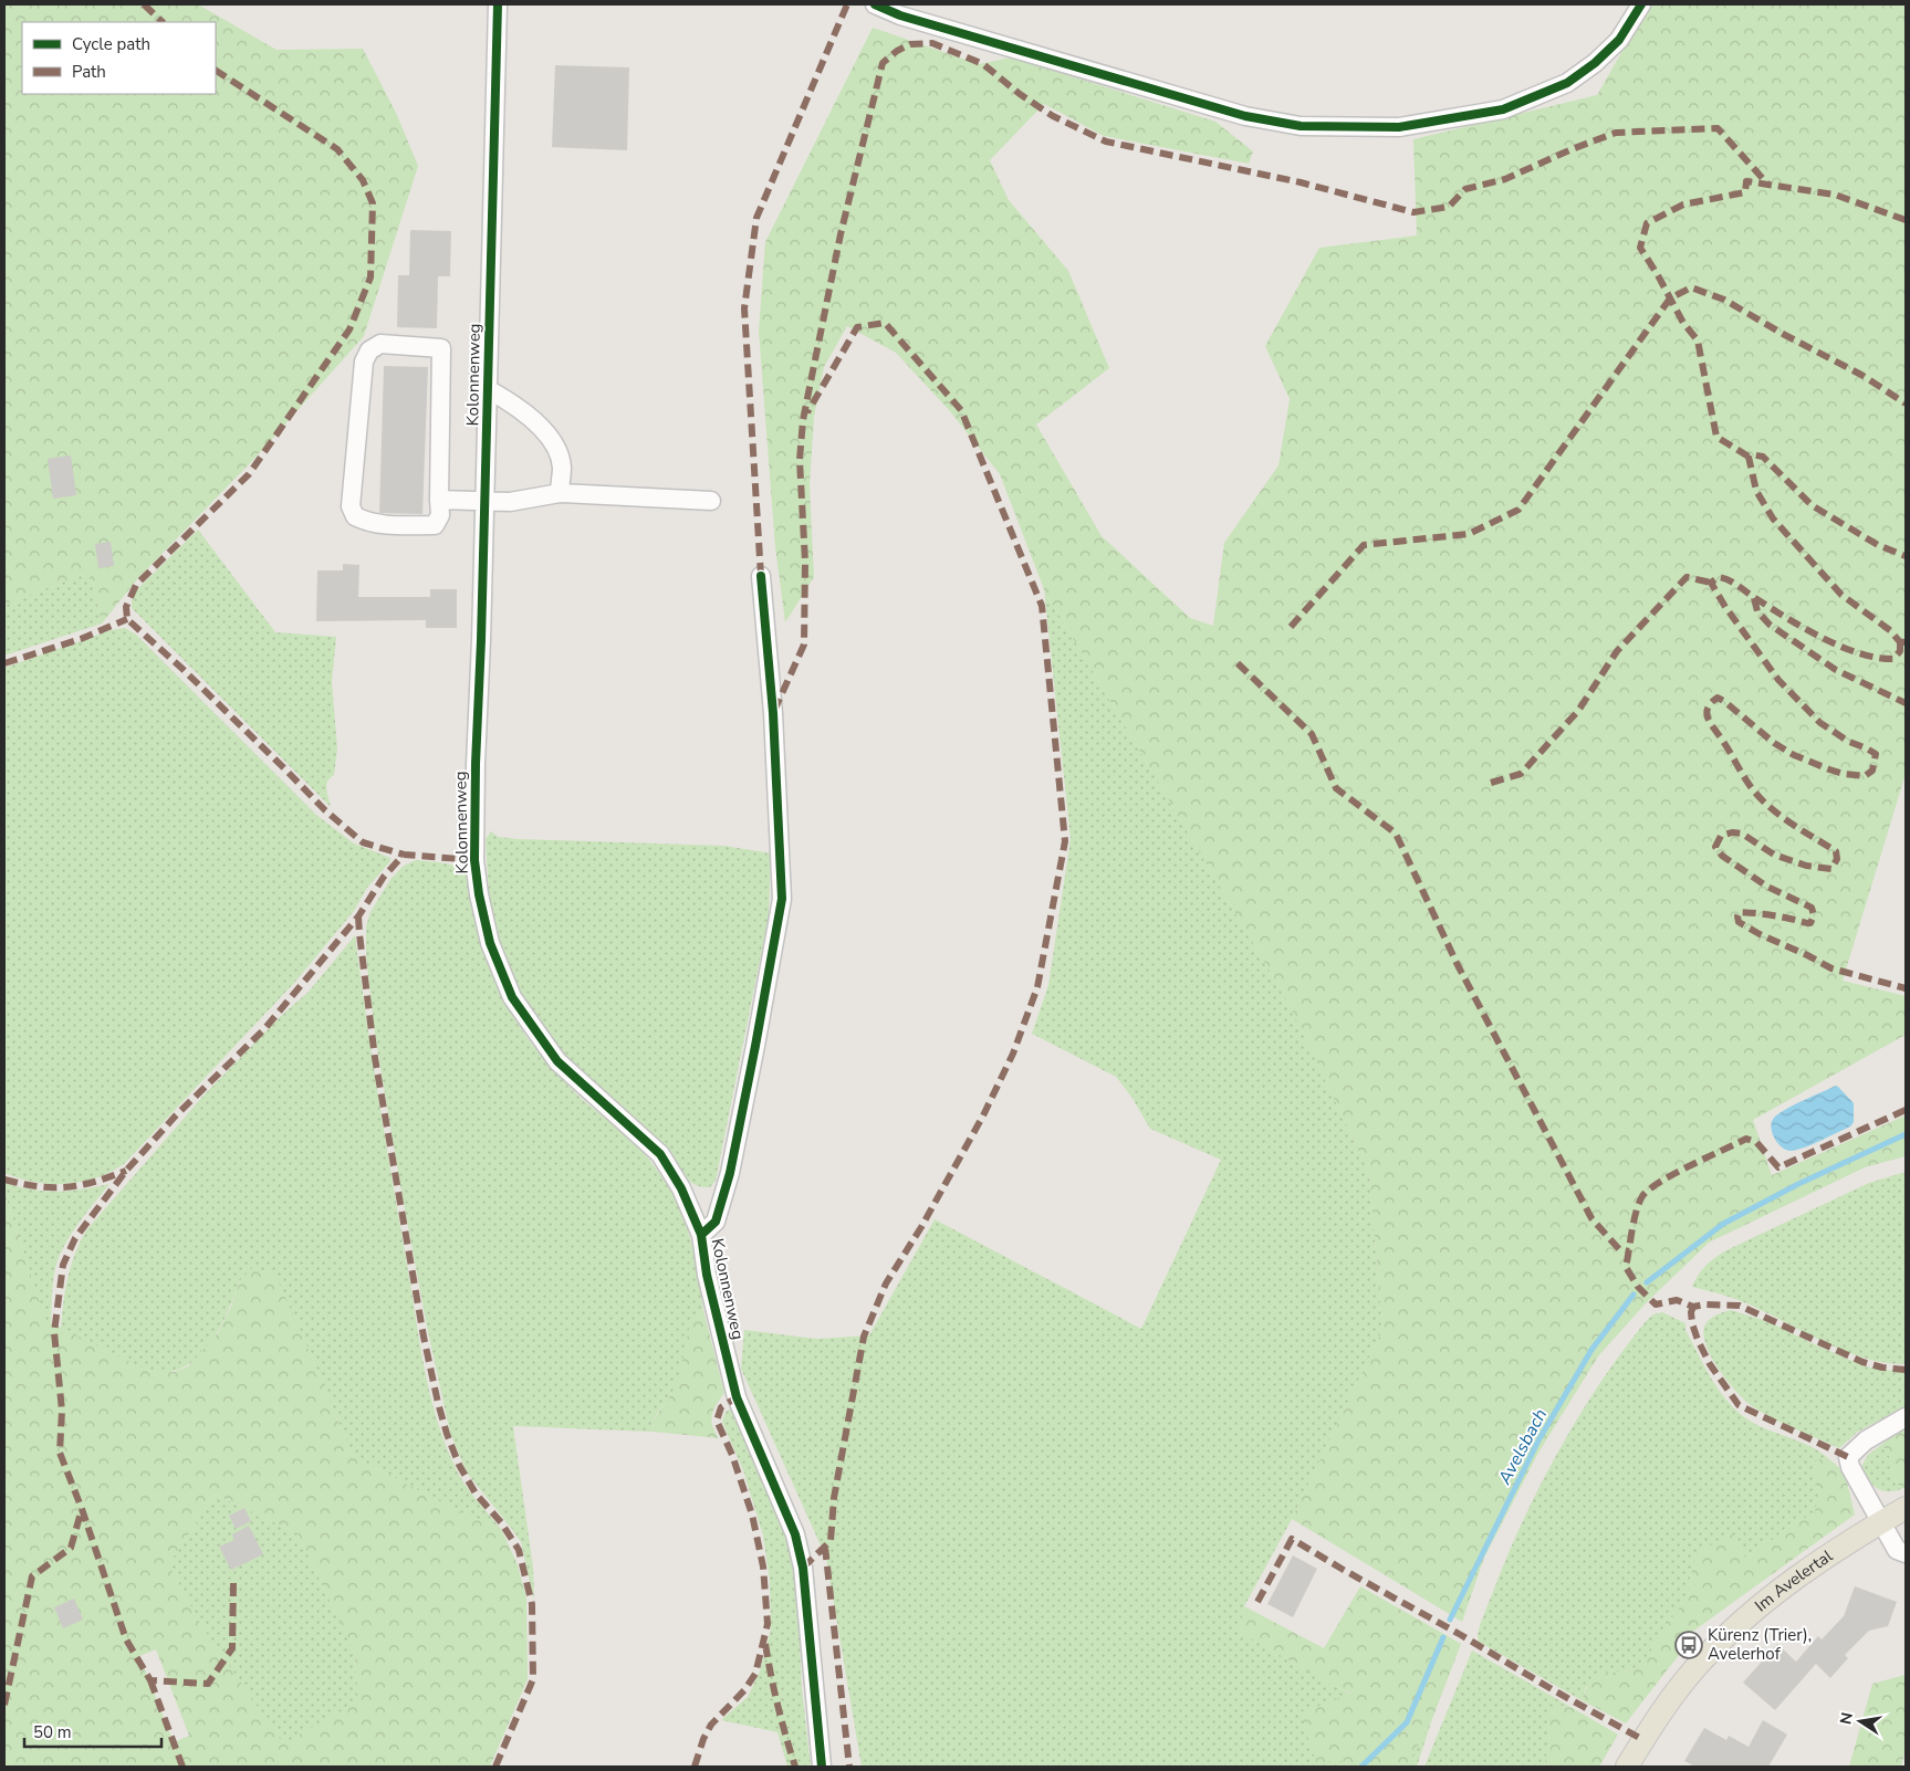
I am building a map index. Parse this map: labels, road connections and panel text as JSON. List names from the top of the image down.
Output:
{
  "streets": {
    "main road": ["Im Avelertal"],
    "street": ["Kolonnenweg"]
  },
  "water": ["Avelsbach"],
  "places": {
    "bus stop": ["Kürenz (Trier), Avelerhof"]
  },
  "legend": ["Cycle path", "Path"],
  "scale_bar": "50 m",
  "north": "left"
}
